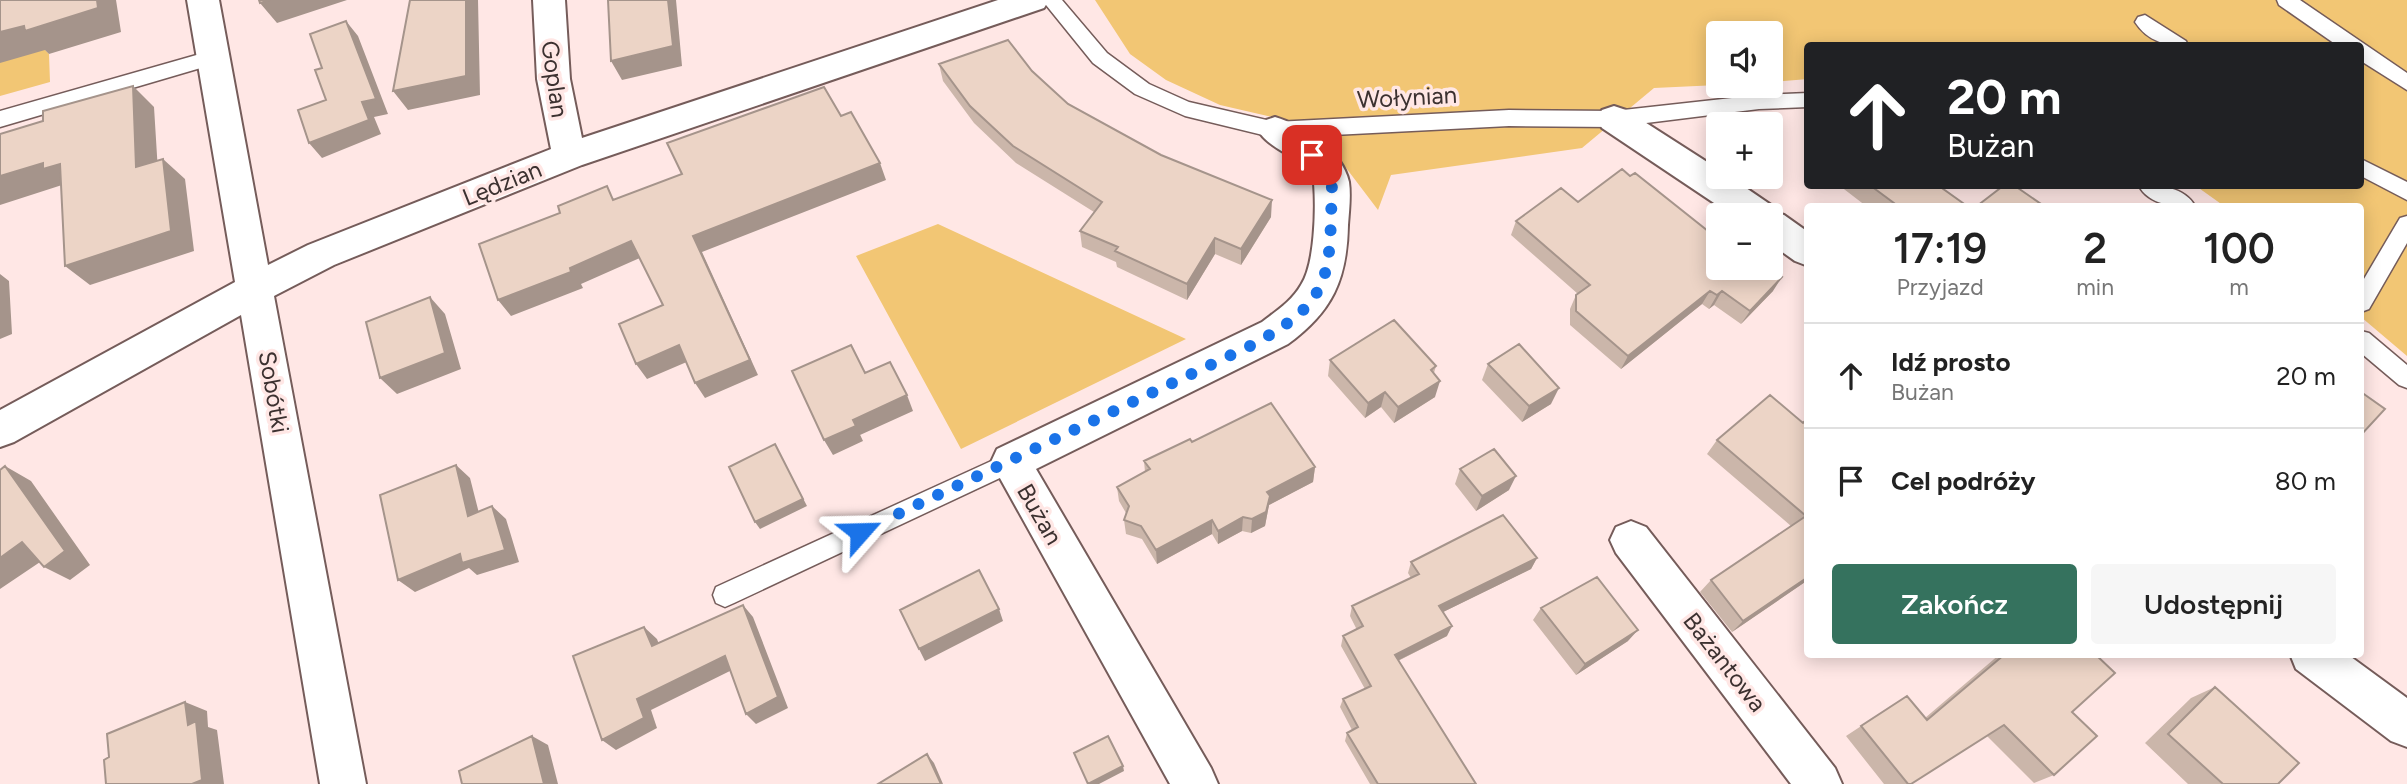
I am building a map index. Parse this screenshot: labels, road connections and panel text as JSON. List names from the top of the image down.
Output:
{
  "streets": {
    "street": [
      "Goplan",
      "Lędzian",
      "Sobótki",
      "Bużan",
      "Bażantowa"
    ],
    "lane": ["Wołynian"]
  },
  "crossings": [
    ["Goplan", "Lędzian"],
    ["Wołynian", "Bużan"],
    ["Lędzian", "Sobótki"]
  ],
  "page": {
    "map_buttons": ["+", "−"],
    "turn": ["20 m", "Bużan"],
    "eta": [
      "17:19",
      "Przyjazd",
      "2",
      "min",
      "100",
      "m"
    ],
    "list": [
      {
        "name": "Idź prosto",
        "note": "Bużan",
        "value": "20 m"
      },
      {
        "name": "Cel podróży",
        "value": "80 m"
      }
    ],
    "buttons": ["Zakończ", "Udostępnij"]
  }
}
